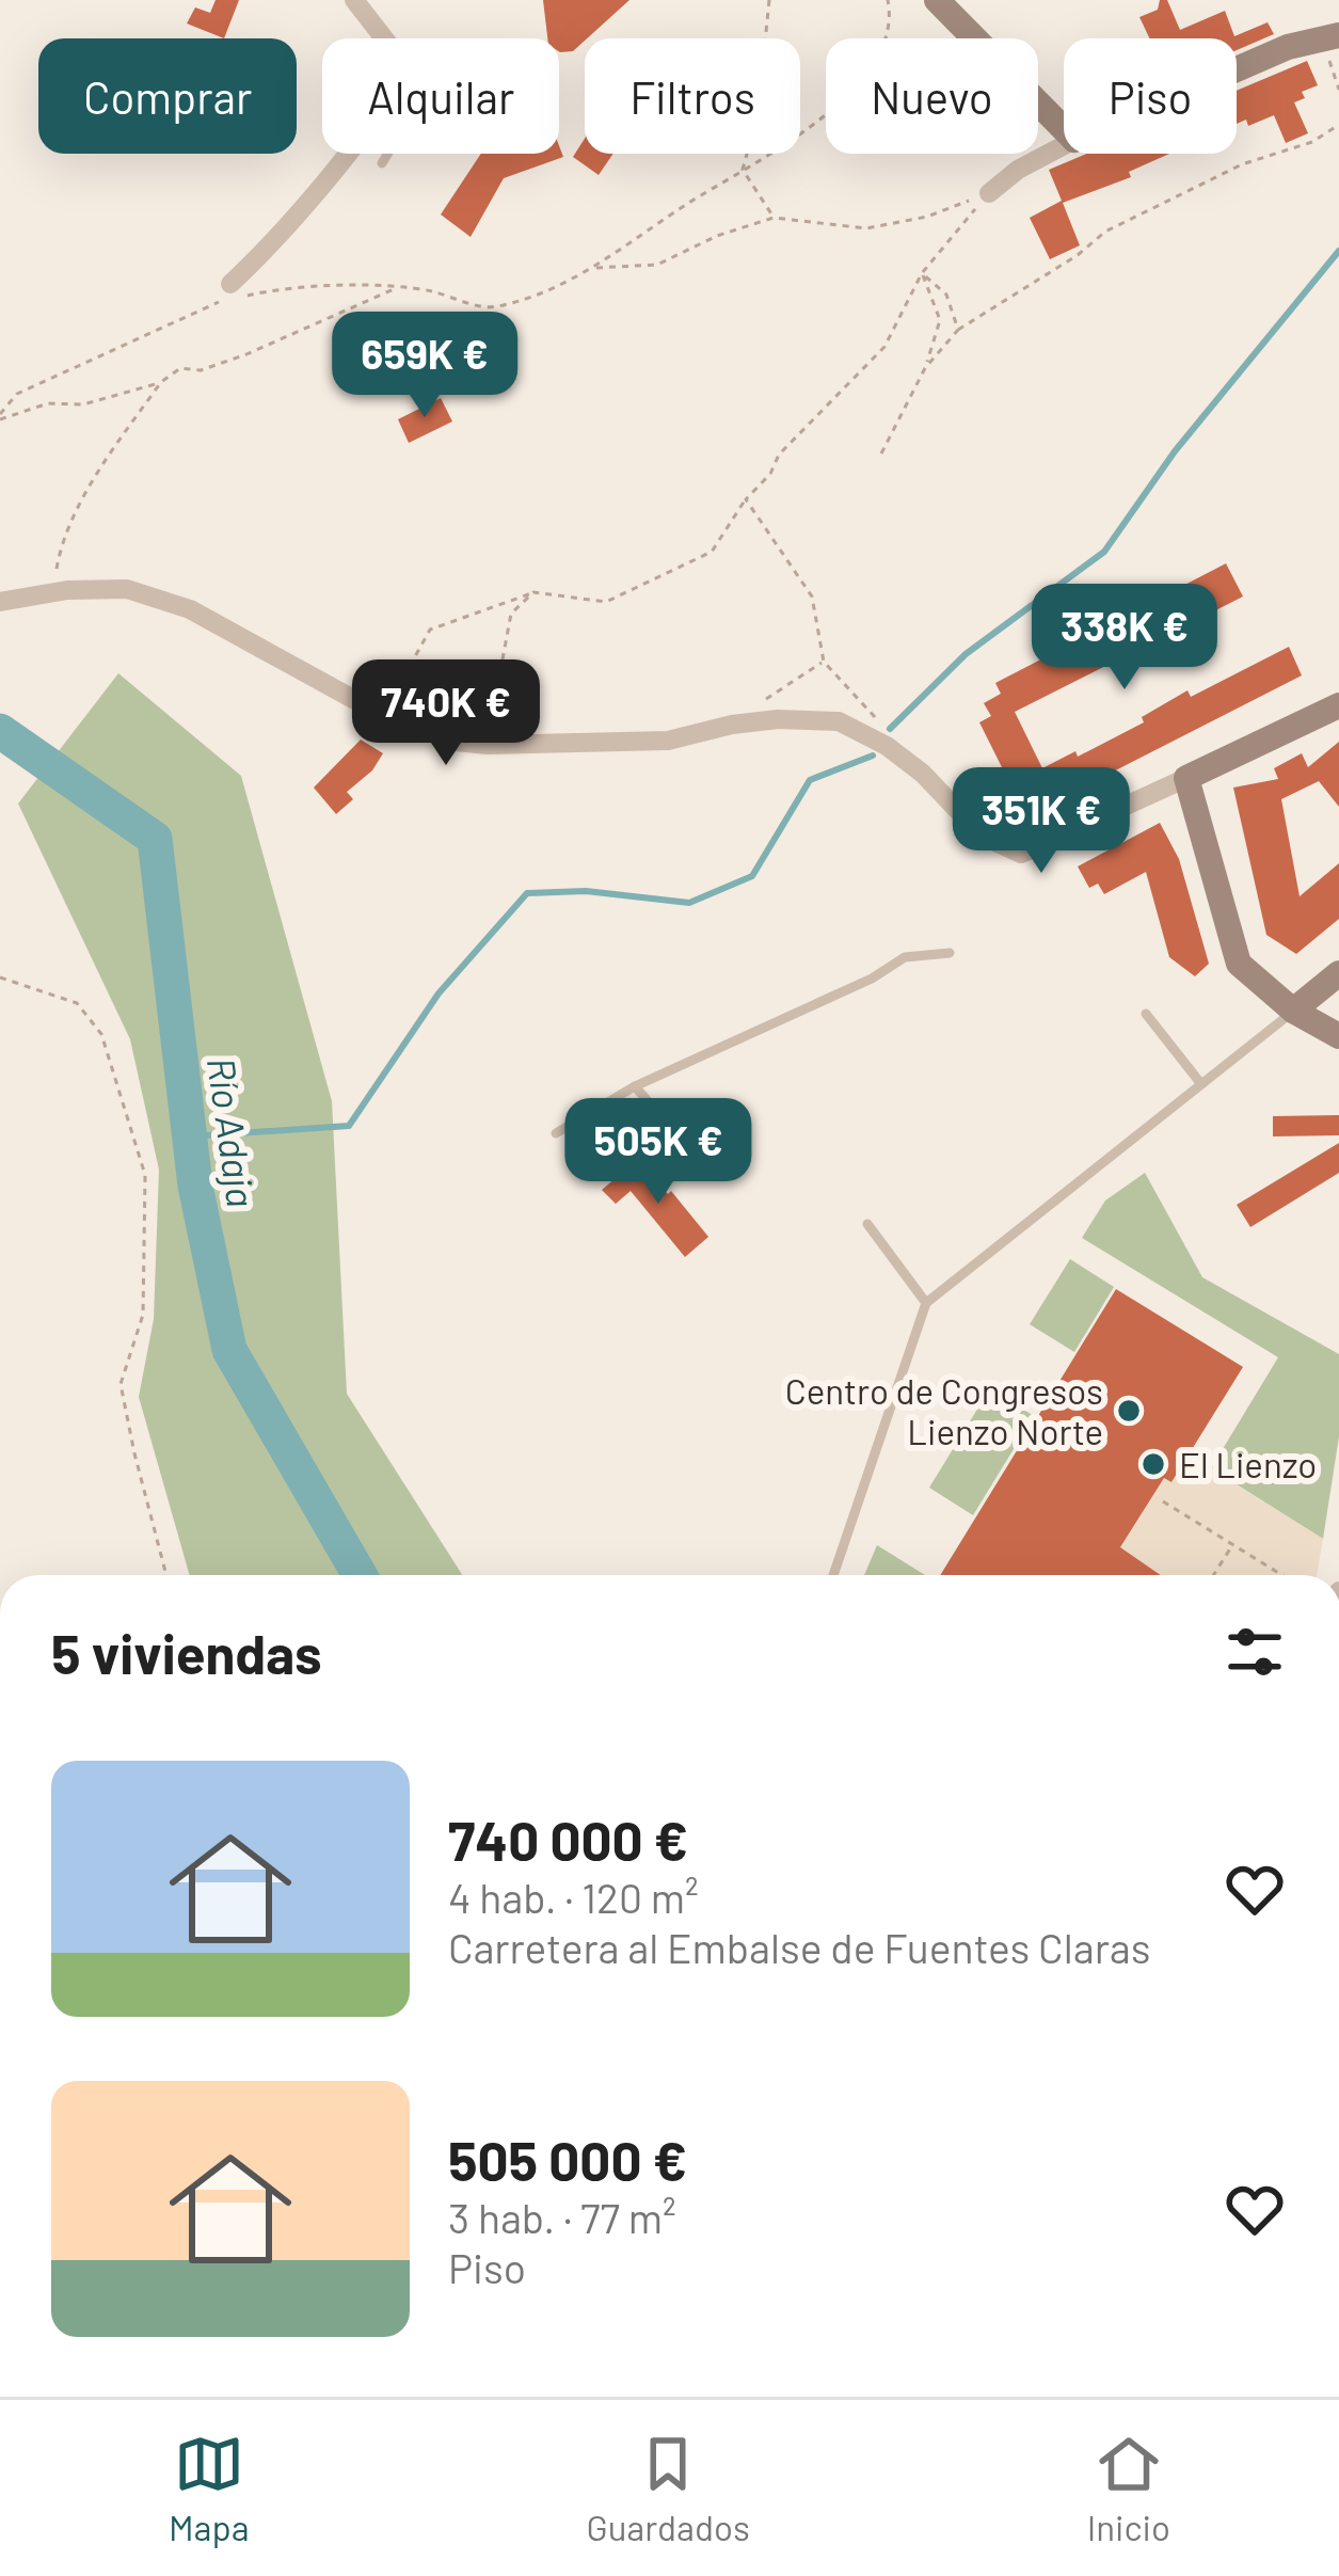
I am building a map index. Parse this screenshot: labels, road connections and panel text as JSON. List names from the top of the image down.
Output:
{
  "water": ["Río Adaja"],
  "places": ["Centro de Congresos Lienzo Norte", "El Lienzo"],
  "page": {
    "chip": [
      "Comprar",
      "Alquilar",
      "Filtros",
      "Nuevo",
      "Piso"
    ],
    "price": [
      "659K €",
      "338K €",
      "740K €",
      "351K €",
      "505K €"
    ],
    "heading": "5 viviendas",
    "list": [
      {
        "name": "740 000 €",
        "note": "4 hab. · 120 m² · Carretera al Embalse de Fuentes Claras"
      },
      {
        "name": "505 000 €",
        "note": "3 hab. · 77 m² · Piso"
      }
    ],
    "tabs": ["Mapa", "Guardados", "Inicio"]
  }
}
